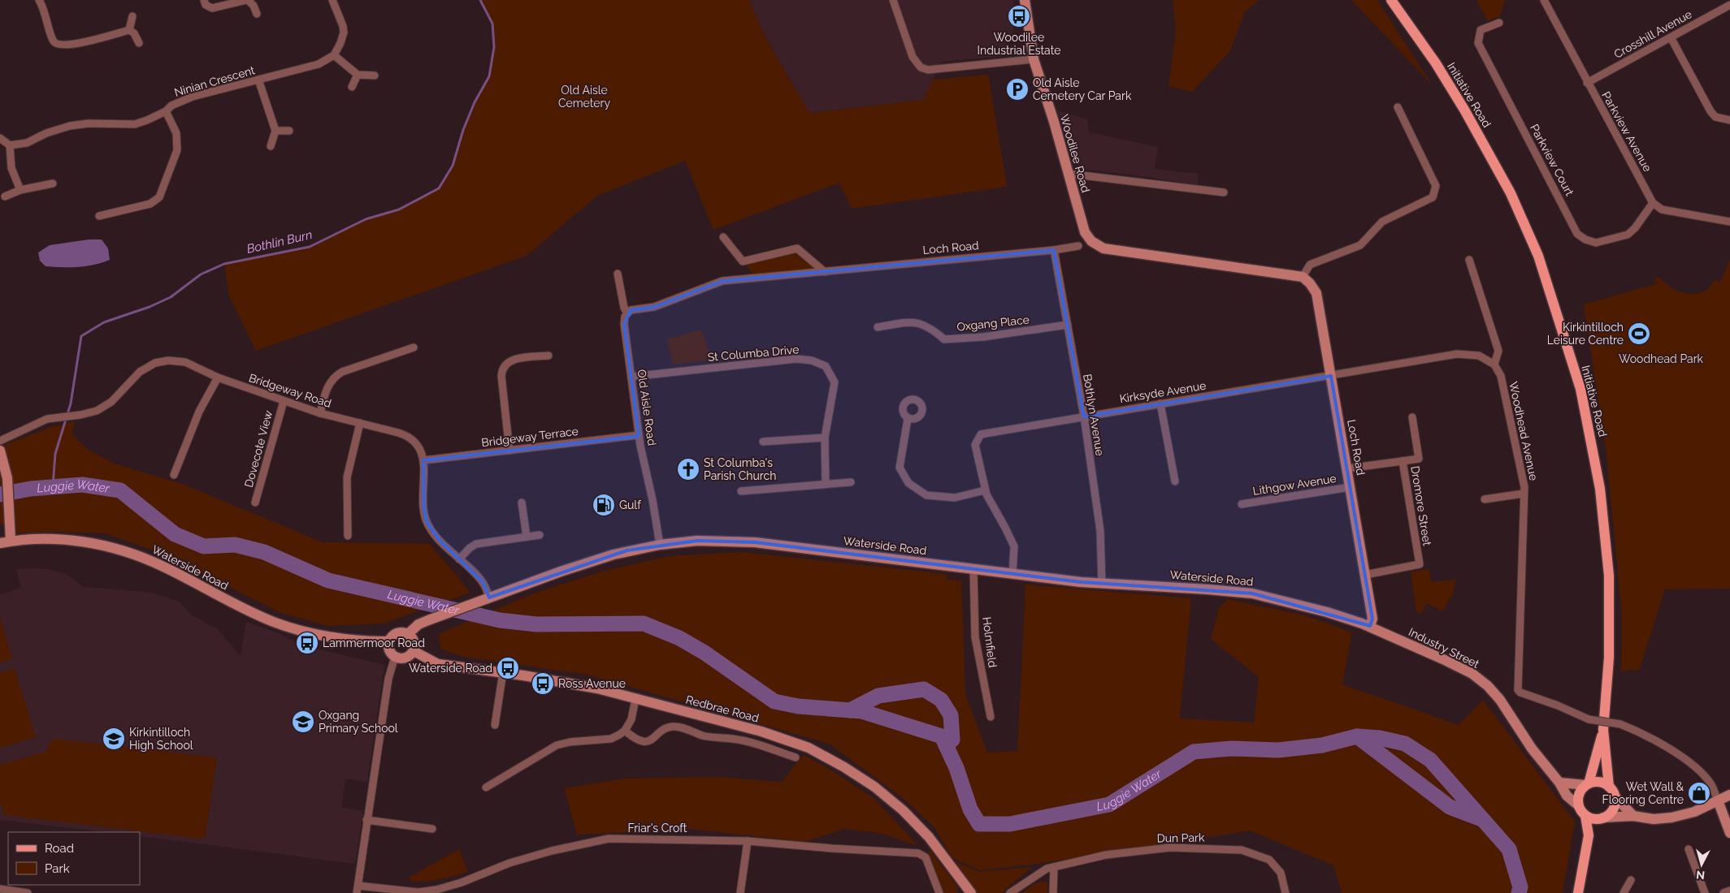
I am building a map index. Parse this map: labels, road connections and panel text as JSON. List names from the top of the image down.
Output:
{
  "streets": {
    "main road": [
      "Initiative Road",
      "Woodilee Road",
      "Loch Road",
      "Waterside Road",
      "Industry Street",
      "Redbrae Road"
    ],
    "street": [
      "Crosshill Avenue",
      "Ninian Crescent",
      "Parkview Avenue",
      "Parkview Court",
      "Oxgang Place",
      "St Columba Drive",
      "Bridgeway Road",
      "Kirksyde Avenue",
      "Old Aisle Road",
      "Bothlyn Avenue",
      "Woodhead Avenue",
      "Bridgeway Terrace",
      "Dovecote View",
      "Lithgow Avenue",
      "Dromore Street",
      "Holmfield",
      "Friar's Croft",
      "Dun Park"
    ]
  },
  "crossings": [
    ["Crosshill Avenue", "Parkview Avenue"],
    ["Parkview Avenue", "Parkview Court"],
    ["Woodilee Road", "Loch Road"],
    ["Loch Road", "Kirksyde Avenue"],
    ["Loch Road", "Old Aisle Road"],
    ["Loch Road", "Bothlyn Avenue"],
    ["Loch Road", "Lithgow Avenue"],
    ["Loch Road", "Dromore Street"],
    ["Loch Road", "Waterside Road"],
    ["Loch Road", "Industry Street"],
    ["Oxgang Place", "Bothlyn Avenue"],
    ["St Columba Drive", "Old Aisle Road"],
    ["Bridgeway Road", "Bridgeway Terrace"],
    ["Bridgeway Road", "Dovecote View"],
    ["Bridgeway Road", "Waterside Road"],
    ["Kirksyde Avenue", "Bothlyn Avenue"],
    ["Kirksyde Avenue", "Woodhead Avenue"],
    ["Kirksyde Avenue", "Waterside Road"],
    ["Old Aisle Road", "Bridgeway Terrace"],
    ["Old Aisle Road", "Waterside Road"],
    ["Bothlyn Avenue", "Waterside Road"],
    ["Waterside Road", "Holmfield"],
    ["Waterside Road", "Industry Street"],
    ["Waterside Road", "Redbrae Road"]
  ],
  "water": ["Bothlin Burn", "Luggie Water"],
  "parks": ["Old Aisle Cemetery", "Woodhead Park"],
  "places": {
    "bus stop": [
      "Woodilee Industrial Estate",
      "Lammermoor Road",
      "Waterside Road",
      "Ross Avenue"
    ],
    "parking": ["Old Aisle Cemetery Car Park"],
    "sports": ["Kirkintilloch Leisure Centre"],
    "church": ["St Columba's Parish Church"],
    "fuel station": ["Gulf"],
    "school or university": ["Oxgang Primary School", "Kirkintilloch High School"],
    "shop": ["Wet Wall & Flooring Centre"]
  },
  "legend": ["Road", "Park"],
  "north": "bottom"
}
